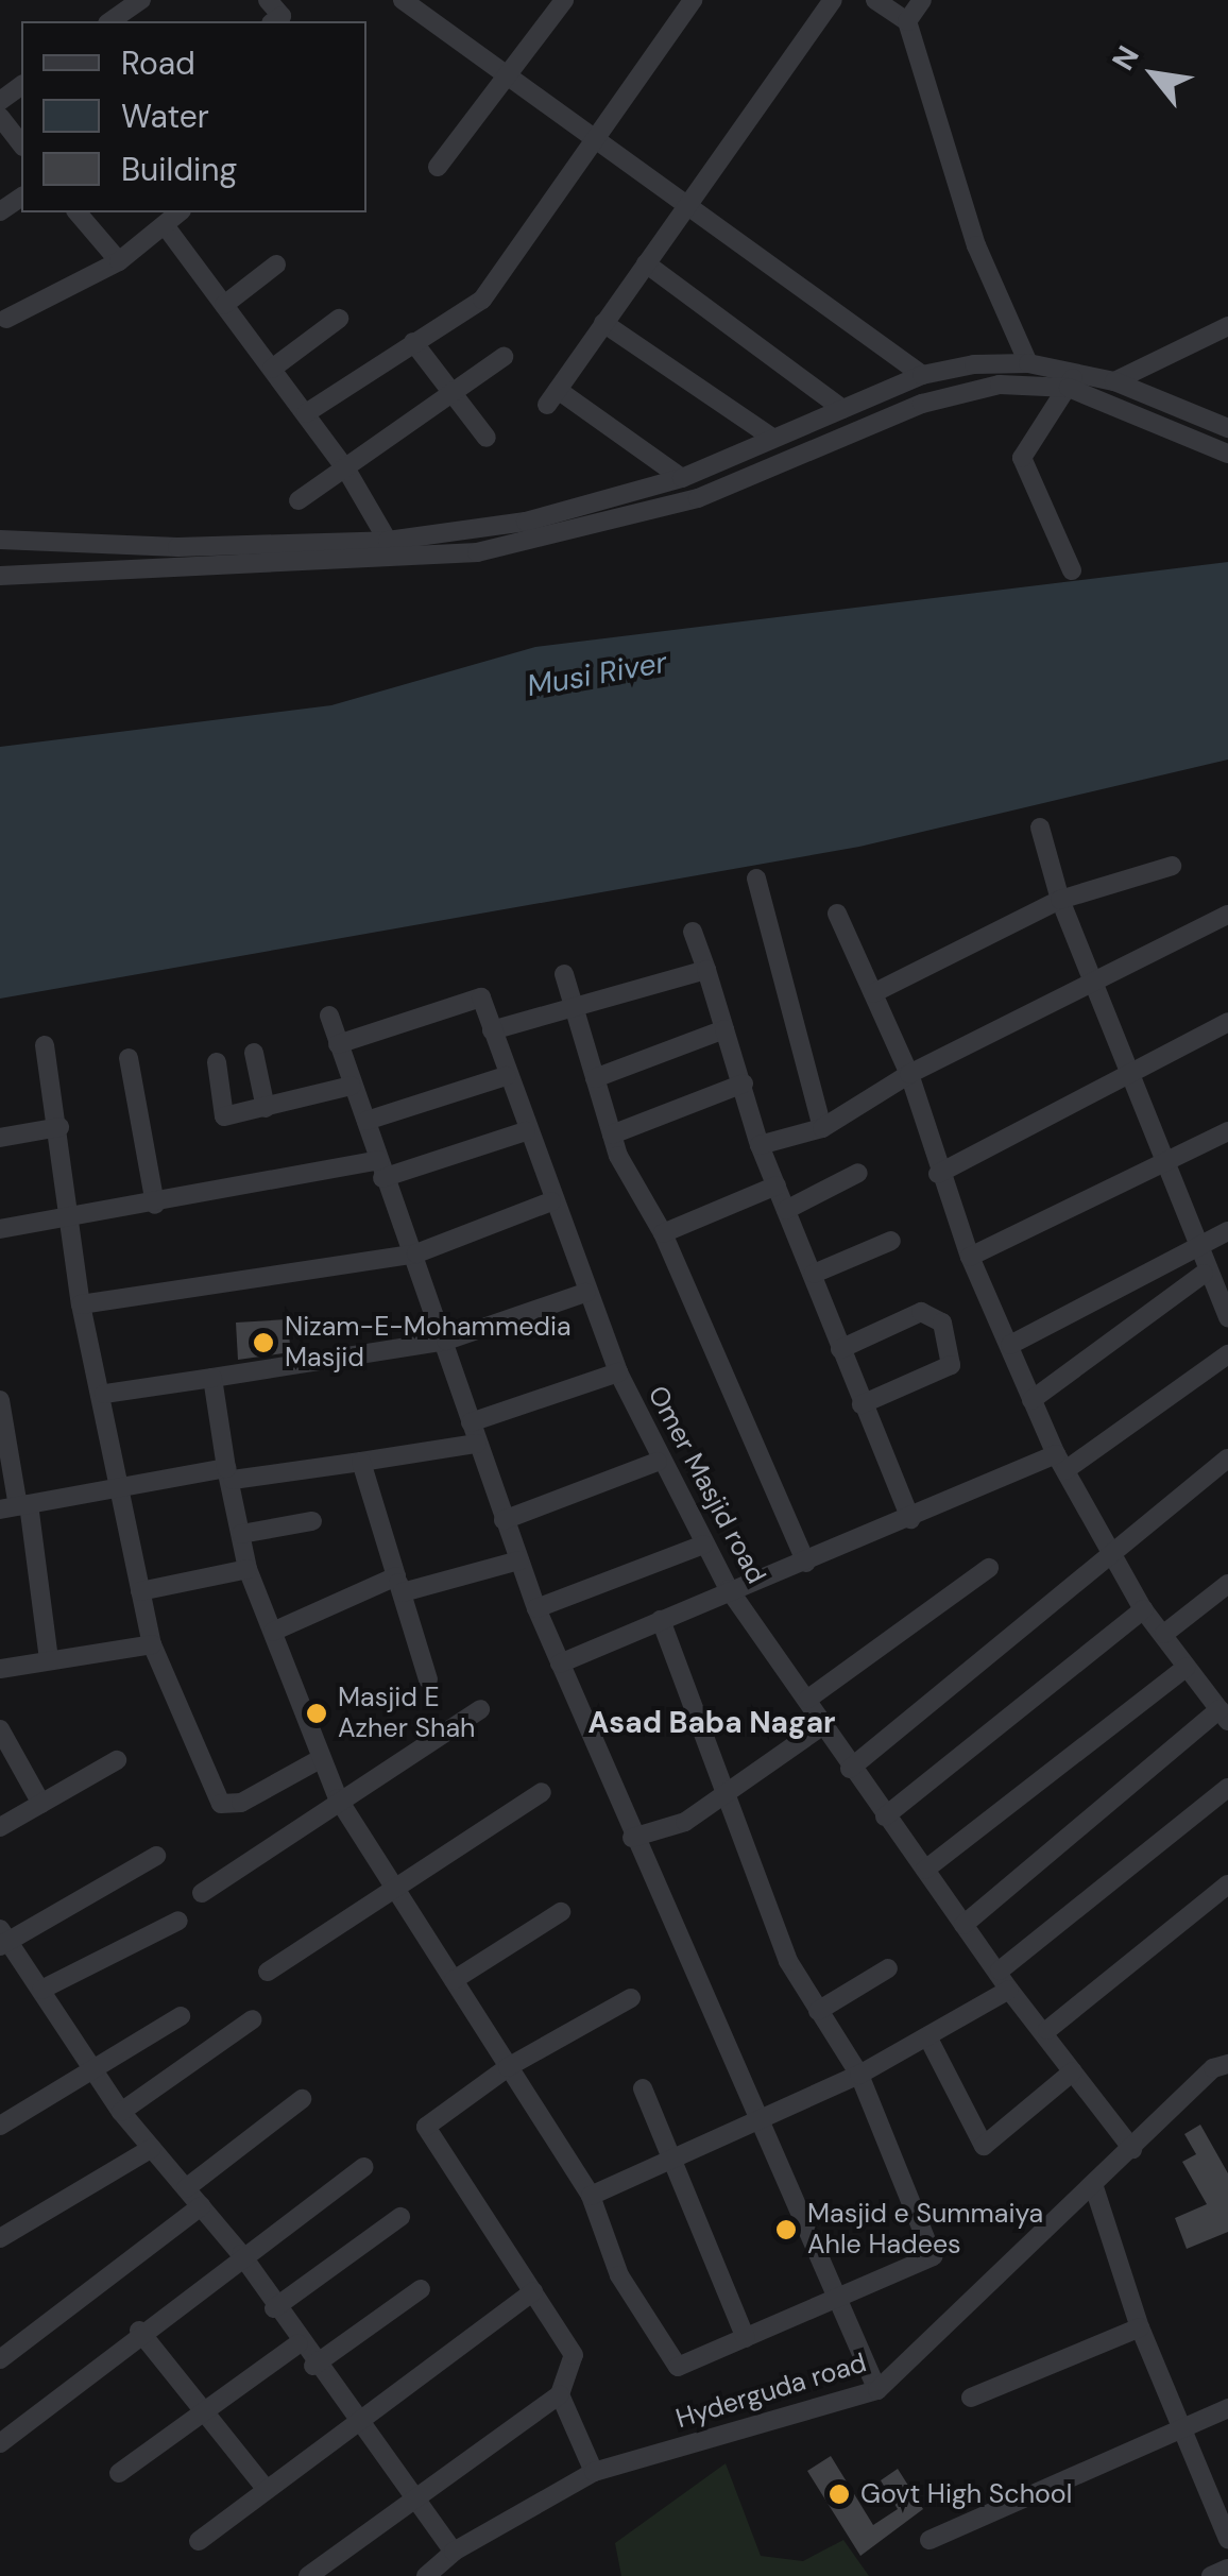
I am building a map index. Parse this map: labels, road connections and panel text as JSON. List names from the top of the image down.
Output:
{
  "streets": {
    "street": ["Omer Masjid road", "Hyderguda road"]
  },
  "crossings": [
    ["Omer Masjid road", "Hyderguda road"]
  ],
  "districts": ["Asad Baba Nagar"],
  "water": ["Musi River"],
  "places": [
    "Nizam-E-Mohammedia Masjid",
    "Masjid E Azher Shah",
    "Masjid e Summaiya Ahle Hadees",
    "Govt High School"
  ],
  "legend": ["Road", "Water", "Building"],
  "north": "top left"
}
